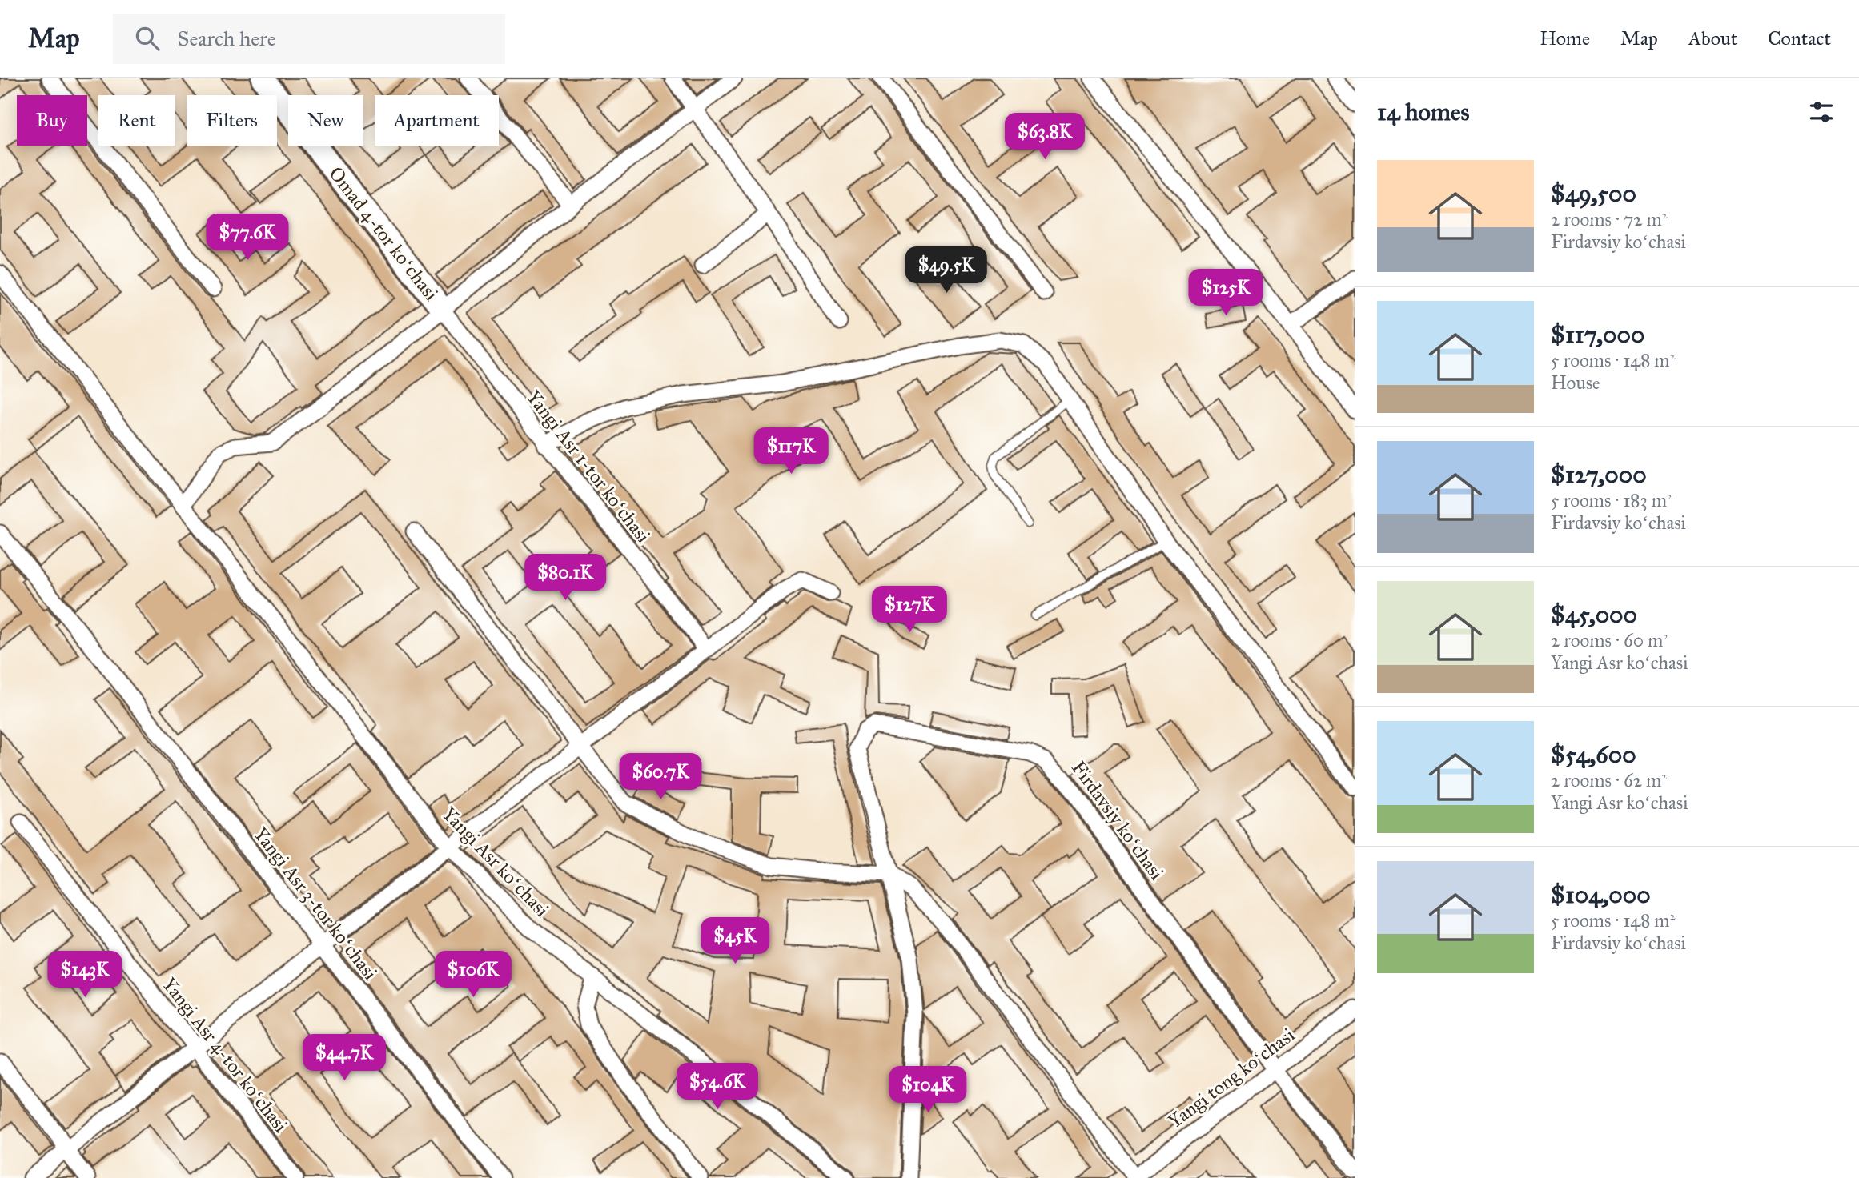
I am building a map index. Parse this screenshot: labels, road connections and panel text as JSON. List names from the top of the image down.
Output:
{
  "streets": {
    "street": [
      "Omad 4-tor koʻchasi",
      "Yangi Asr 1-tor koʻchasi",
      "Firdavsiy koʻchasi",
      "Yangi Asr koʻchasi",
      "Yangi Asr 3-tor koʻchasi",
      "Yangi Asr 4-tor koʻchasi",
      "Yangi tong koʻchasi"
    ]
  },
  "crossings": [
    ["Omad 4-tor koʻchasi", "Yangi Asr 1-tor koʻchasi"],
    ["Firdavsiy koʻchasi", "Yangi tong koʻchasi"]
  ],
  "page": {
    "header": "Map",
    "search": "Search here",
    "nav": [
      "Home",
      "Map",
      "About",
      "Contact"
    ],
    "heading": "14 homes",
    "chip": [
      "Buy",
      "Rent",
      "Filters",
      "New",
      "Apartment"
    ],
    "price": [
      "$63.8K",
      "$77.6K",
      "$49.5K",
      "$125K",
      "$117K",
      "$80.1K",
      "$127K",
      "$60.7K",
      "$45K",
      "$143K",
      "$106K",
      "$44.7K",
      "$54.6K",
      "$104K"
    ],
    "list": [
      {
        "name": "$49,500",
        "note": "2 rooms · 72 m² · Firdavsiy koʻchasi"
      },
      {
        "name": "$117,000",
        "note": "5 rooms · 148 m² · House"
      },
      {
        "name": "$127,000",
        "note": "5 rooms · 183 m² · Firdavsiy koʻchasi"
      },
      {
        "name": "$45,000",
        "note": "2 rooms · 60 m² · Yangi Asr koʻchasi"
      },
      {
        "name": "$54,600",
        "note": "2 rooms · 62 m² · Yangi Asr koʻchasi"
      },
      {
        "name": "$104,000",
        "note": "5 rooms · 148 m² · Firdavsiy koʻchasi"
      }
    ]
  }
}
